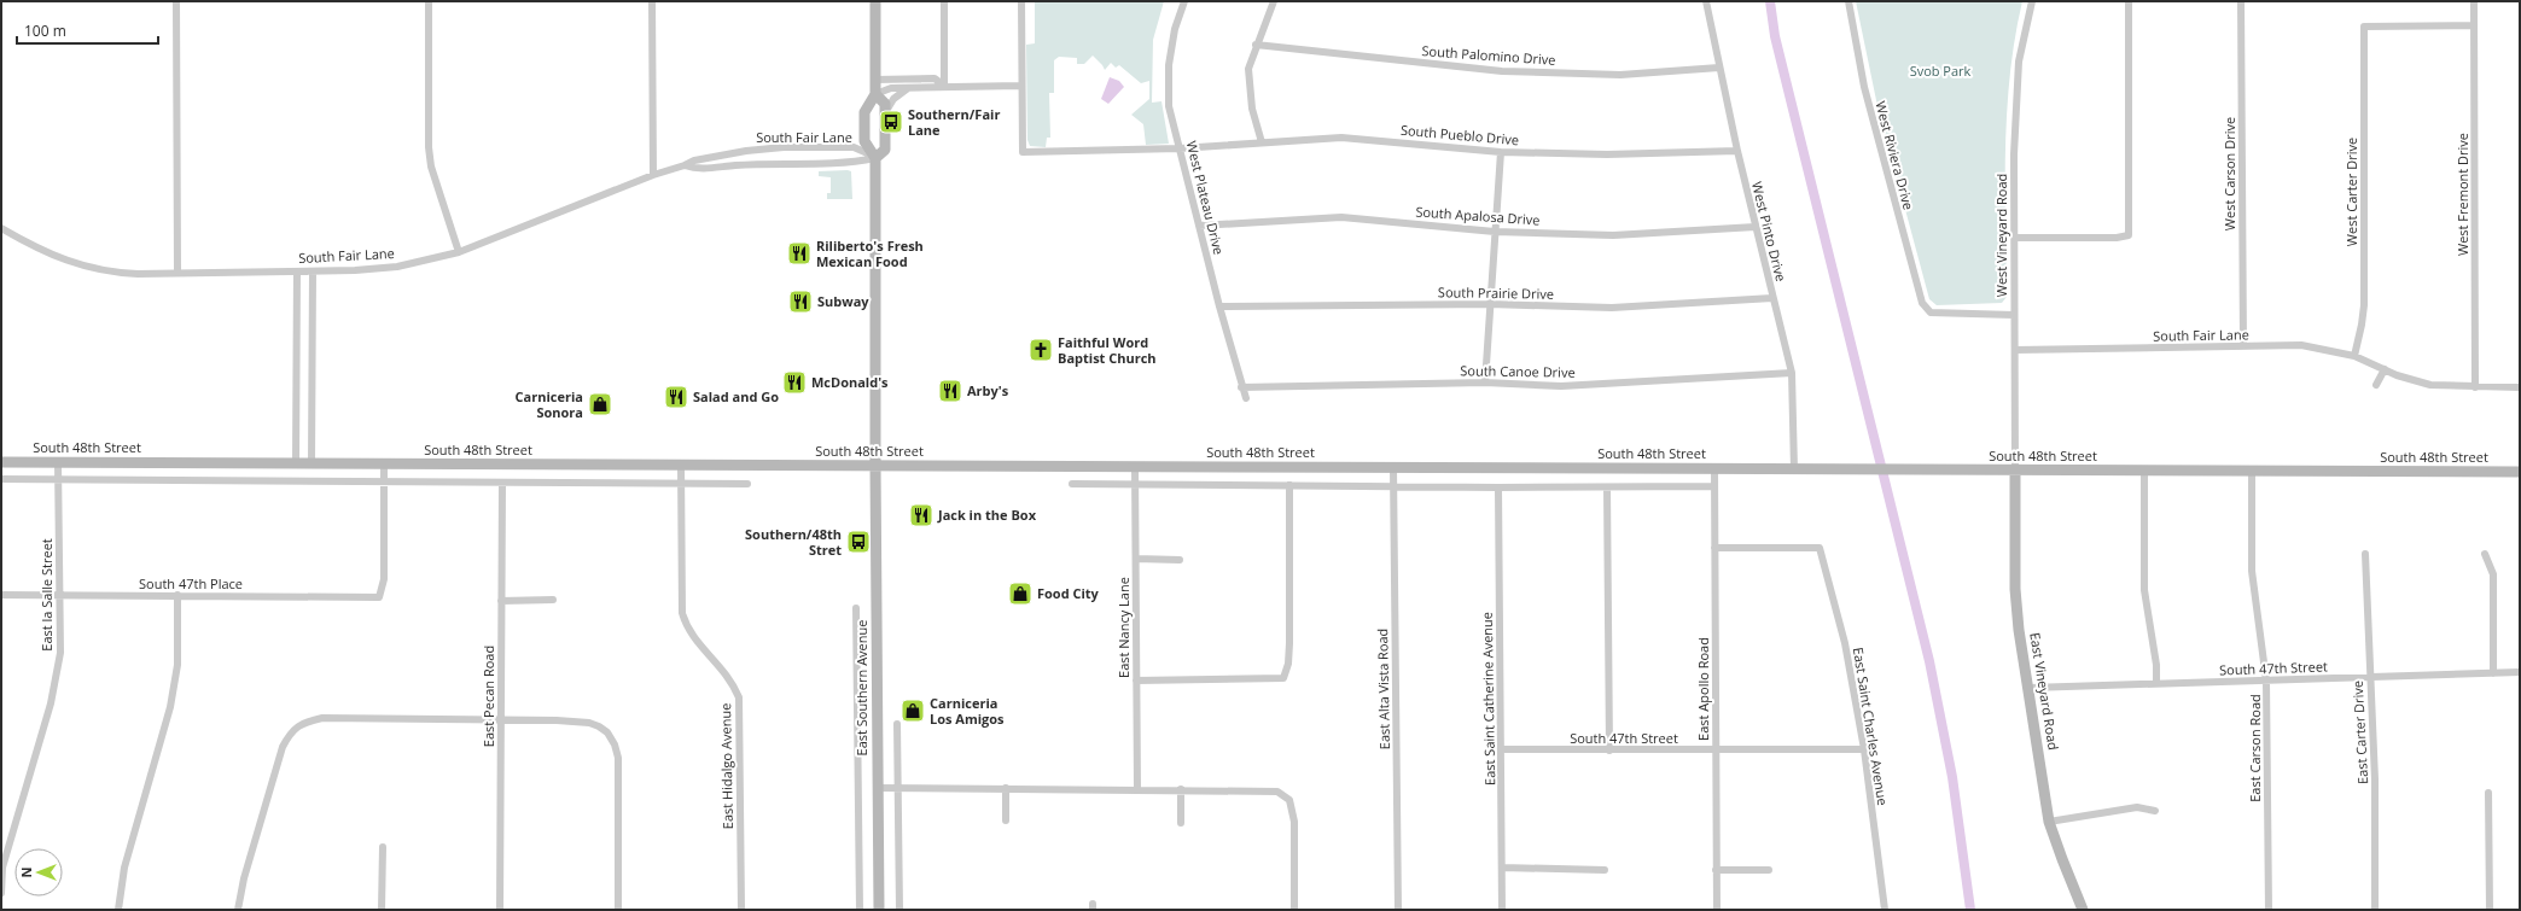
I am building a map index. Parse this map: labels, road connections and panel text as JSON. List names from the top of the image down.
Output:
{
  "streets": {
    "main road": ["South 48th Street", "East Southern Avenue", "East Vineyard Road"],
    "street": [
      "South Palomino Drive",
      "South Pueblo Drive",
      "South Fair Lane",
      "West Riviera Drive",
      "West Carson Drive",
      "West Carter Drive",
      "West Fremont Drive",
      "West Plateau Drive",
      "South Apalosa Drive",
      "West Pinto Drive",
      "West Vineyard Road",
      "South Prairie Drive",
      "South Canoe Drive",
      "South 47th Place",
      "East la Salle Street",
      "East Nancy Lane",
      "South 47th Street",
      "East Alta Vista Road",
      "East Apollo Road",
      "East Pecan Road",
      "East Saint Catherine Avenue",
      "East Saint Charles Avenue",
      "East Carter Drive",
      "East Carson Road",
      "East Hidalgo Avenue"
    ]
  },
  "crossings": [
    ["South Palomino Drive", "West Pinto Drive"],
    ["South Pueblo Drive", "West Plateau Drive"],
    ["South Pueblo Drive", "West Pinto Drive"],
    ["South Fair Lane", "West Carson Drive"],
    ["South Fair Lane", "West Carter Drive"],
    ["South Fair Lane", "West Fremont Drive"],
    ["South Fair Lane", "West Vineyard Road"],
    ["South Fair Lane", "East Southern Avenue"],
    ["West Riviera Drive", "West Vineyard Road"],
    ["West Carter Drive", "West Fremont Drive"],
    ["West Plateau Drive", "South Apalosa Drive"],
    ["West Plateau Drive", "South Prairie Drive"],
    ["West Plateau Drive", "South Canoe Drive"],
    ["South Apalosa Drive", "West Pinto Drive"],
    ["West Pinto Drive", "South Prairie Drive"],
    ["West Pinto Drive", "South Canoe Drive"],
    ["West Pinto Drive", "South 48th Street"],
    ["West Vineyard Road", "South 48th Street"],
    ["West Vineyard Road", "East Vineyard Road"],
    ["South 48th Street", "East la Salle Street"],
    ["South 48th Street", "East Nancy Lane"],
    ["South 48th Street", "East Southern Avenue"],
    ["South 48th Street", "East Alta Vista Road"],
    ["South 48th Street", "East Apollo Road"],
    ["South 48th Street", "East Vineyard Road"],
    ["South 48th Street", "East Carson Road"],
    ["South 48th Street", "East Hidalgo Avenue"],
    ["South 47th Place", "East la Salle Street"],
    ["South 47th Street", "East Apollo Road"],
    ["South 47th Street", "East Vineyard Road"],
    ["South 47th Street", "East Saint Catherine Avenue"],
    ["South 47th Street", "East Saint Charles Avenue"],
    ["South 47th Street", "East Carter Drive"],
    ["South 47th Street", "East Carson Road"],
    ["East Apollo Road", "East Saint Charles Avenue"]
  ],
  "parks": ["Svob Park"],
  "places": {
    "bus stop": ["Southern/Fair Lane", "Southern/48th Stret"],
    "restaurant": [
      "Riliberto's Fresh Mexican Food",
      "Subway",
      "McDonald's",
      "Arby's",
      "Salad and Go",
      "Jack in the Box"
    ],
    "church": ["Faithful Word Baptist Church"],
    "shop": ["Carniceria Sonora", "Food City", "Carniceria Los Amigos"]
  },
  "scale_bar": "100 m",
  "north": "left"
}
